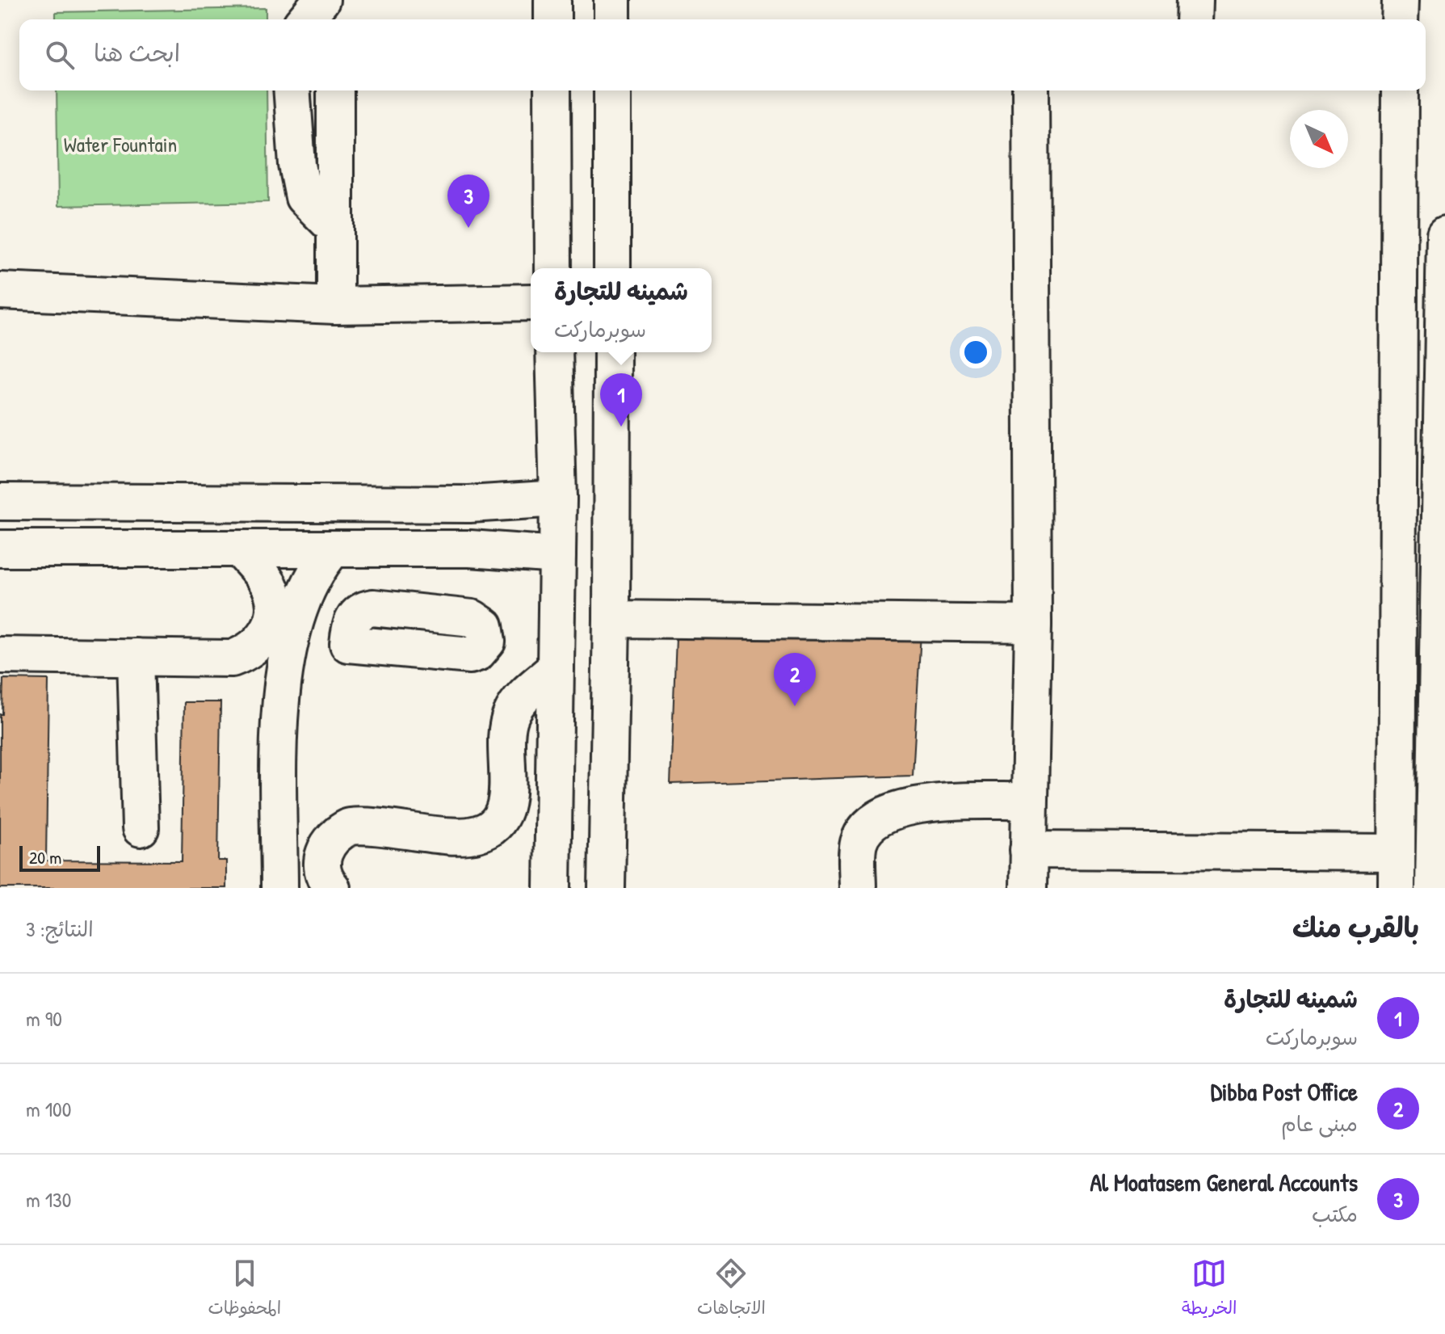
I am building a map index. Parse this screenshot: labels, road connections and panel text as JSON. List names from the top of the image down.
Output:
{
  "parks": ["Water Fountain"],
  "scale_bar": "20 m",
  "north": "bottom right",
  "page": {
    "search": "ابحث هنا",
    "pins": ["3", "1", "2"],
    "popup": ["شمينه للتجارة", "سوبرماركت"],
    "scale": "20 m",
    "heading": ["بالقرب منك", "النتائج: 3"],
    "list": [
      {
        "mark": "1",
        "name": "شمينه للتجارة",
        "note": "سوبرماركت",
        "value": "90 m"
      },
      {
        "mark": "2",
        "name": "Dibba Post Office",
        "note": "مبنى عام",
        "value": "100 m"
      },
      {
        "mark": "3",
        "name": "Al Moatasem General Accounts",
        "note": "مكتب",
        "value": "130 m"
      }
    ],
    "nav": ["الخريطة", "الاتجاهات", "المحفوظات"]
  }
}
